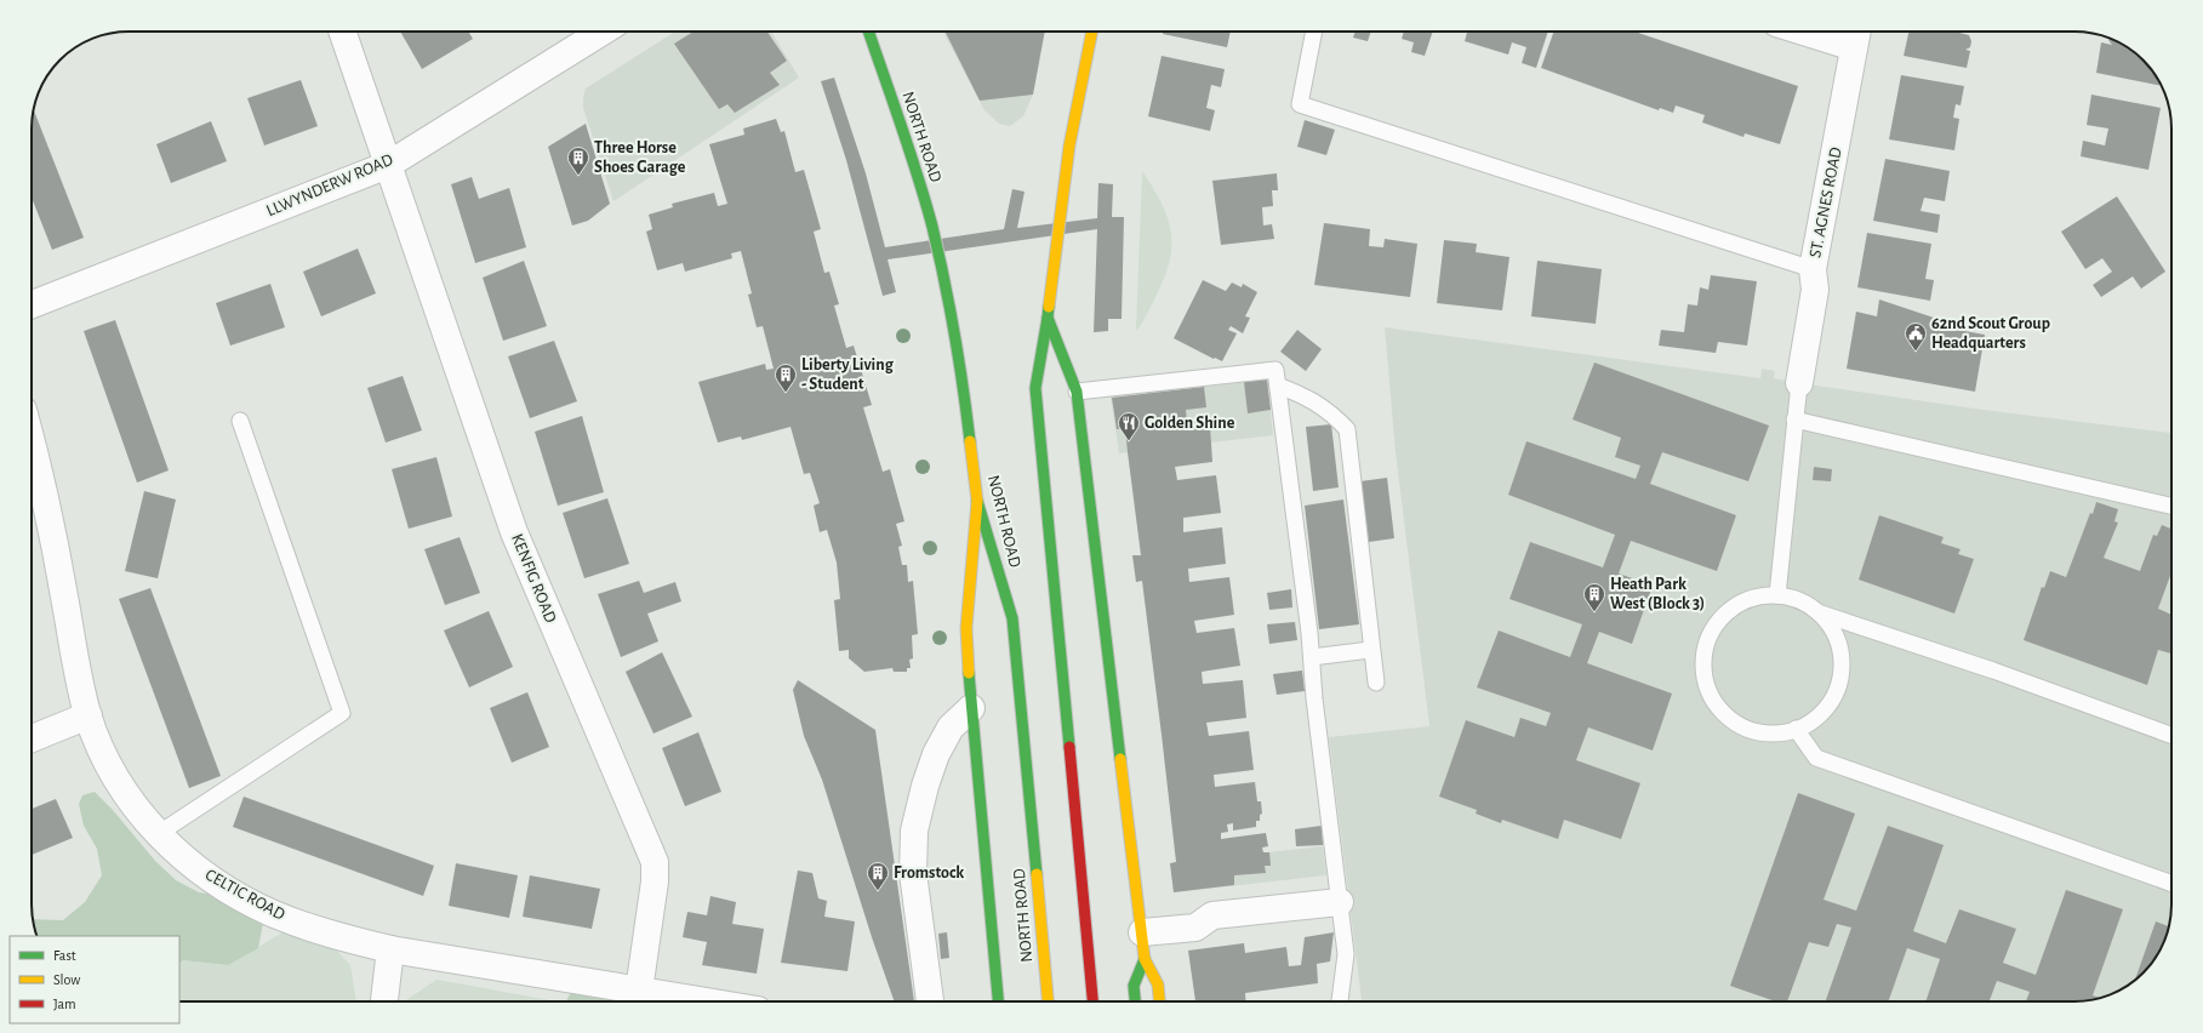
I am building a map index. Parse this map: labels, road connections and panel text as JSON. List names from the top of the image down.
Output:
{
  "streets": {
    "main road": ["NORTH ROAD"],
    "street": [
      "LLWYNDERW ROAD",
      "ST. AGNES ROAD",
      "KENFIG ROAD",
      "CELTIC ROAD"
    ]
  },
  "crossings": [
    ["LLWYNDERW ROAD", "KENFIG ROAD"],
    ["KENFIG ROAD", "CELTIC ROAD"]
  ],
  "places": {
    "building": [
      "Three Horse Shoes Garage",
      "Liberty Living - Student",
      "Heath Park West (Block 3)",
      "Fromstock"
    ],
    "public building": ["62nd Scout Group Headquarters"],
    "restaurant": ["Golden Shine"]
  },
  "legend": ["Fast", "Slow", "Jam"]
}
